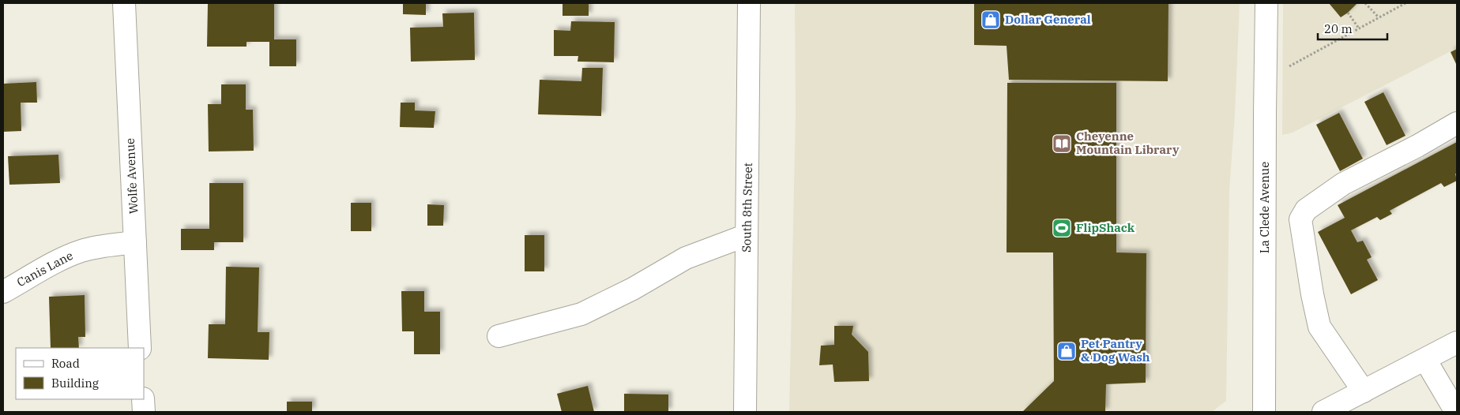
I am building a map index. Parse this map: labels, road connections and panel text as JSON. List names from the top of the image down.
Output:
{
  "streets": {
    "street": [
      "Wolfe Avenue",
      "South 8th Street",
      "La Clede Avenue",
      "Canis Lane"
    ]
  },
  "crossings": [
    ["Wolfe Avenue", "Canis Lane"]
  ],
  "places": {
    "shop": ["Dollar General", "Pet Pantry & Dog Wash"],
    "library": ["Cheyenne Mountain Library"],
    "sports": ["FlipShack"]
  },
  "legend": ["Road", "Building"],
  "scale_bar": "20 m"
}
